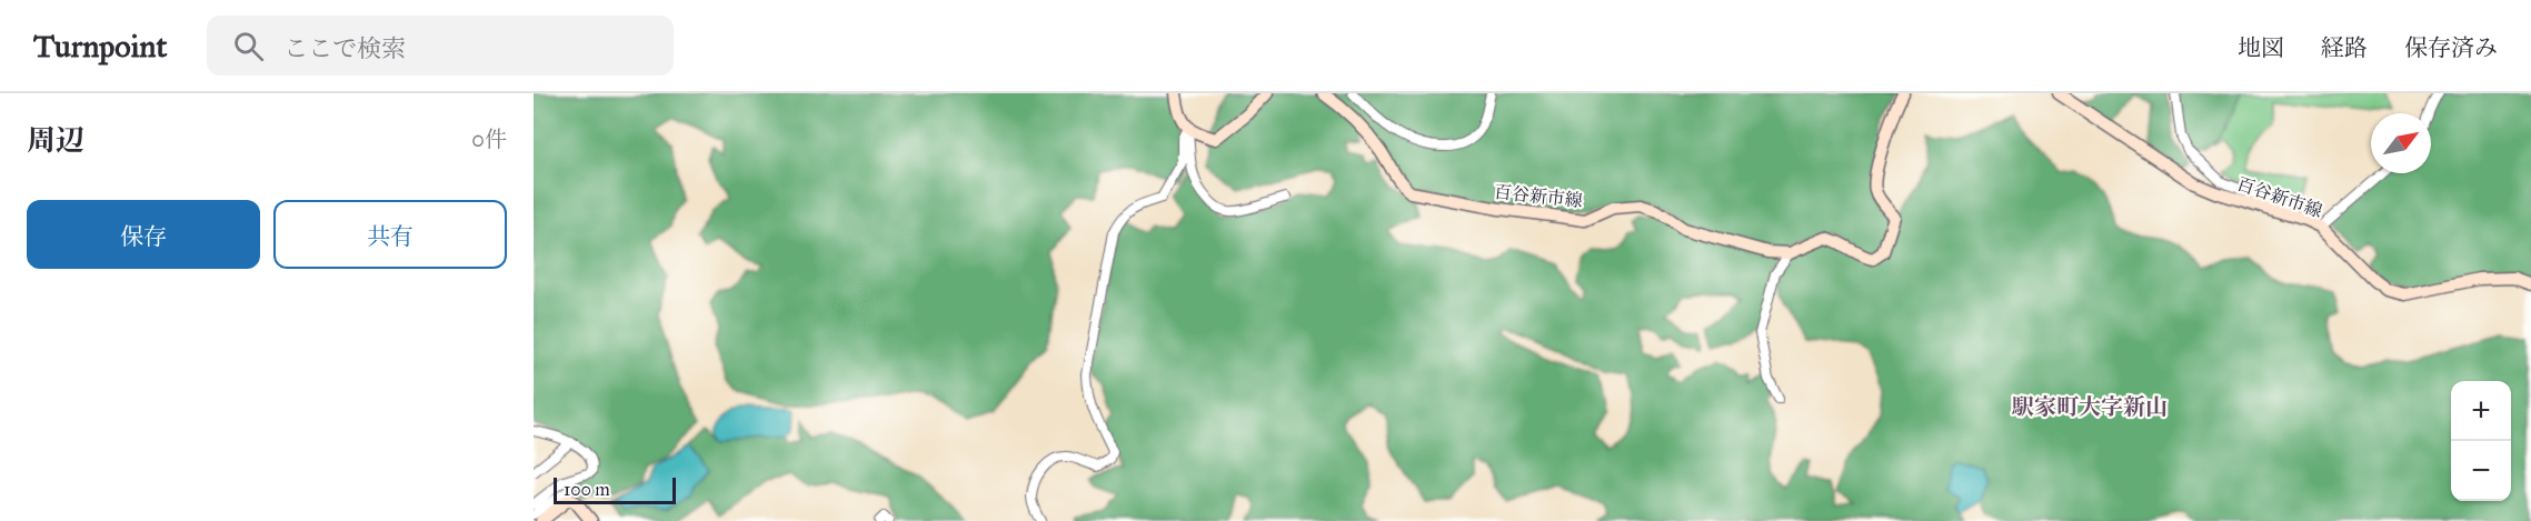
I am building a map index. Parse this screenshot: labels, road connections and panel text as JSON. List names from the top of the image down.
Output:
{
  "streets": {
    "main road": ["百谷新市線"]
  },
  "districts": ["駅家町大字新山"],
  "scale_bar": "100 m",
  "north": "top right",
  "page": {
    "header": "Turnpoint",
    "search": "ここで検索",
    "nav": ["地図", "経路", "保存済み"],
    "heading": ["周辺", "0件"],
    "buttons": ["保存", "共有"],
    "map_buttons": ["+", "−"],
    "scale": "100 m"
  }
}
